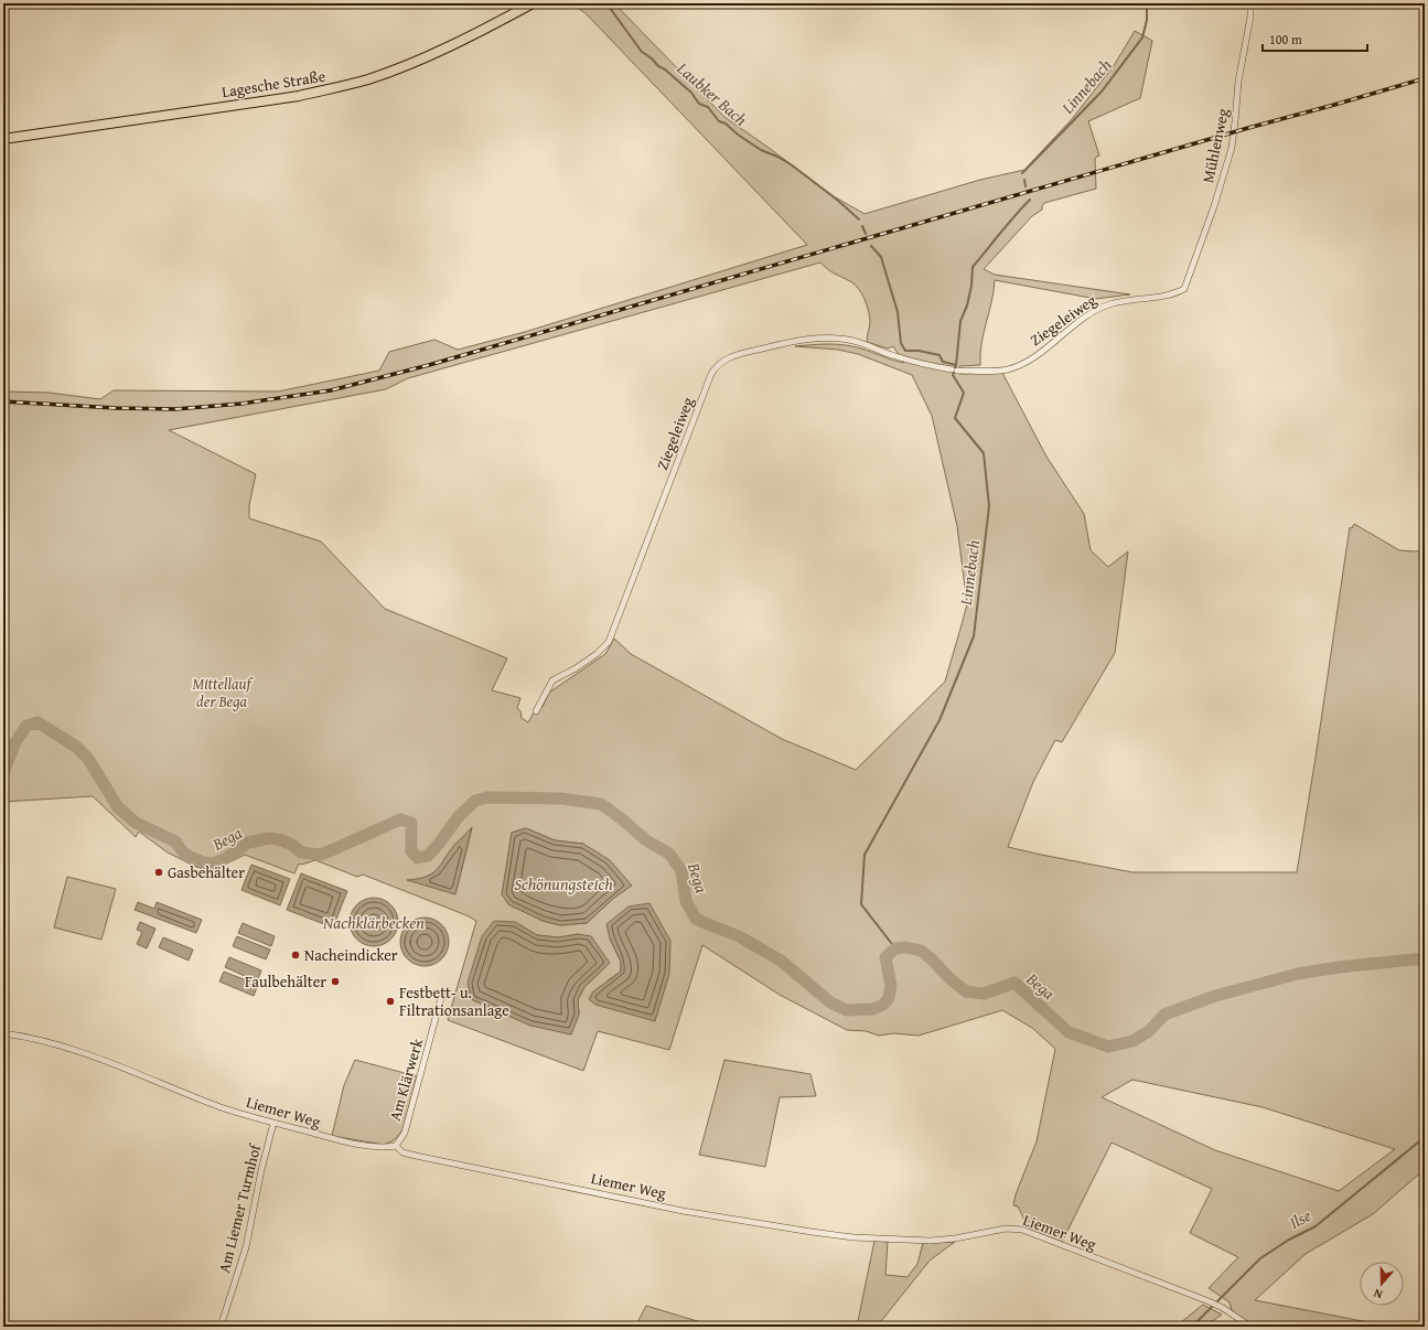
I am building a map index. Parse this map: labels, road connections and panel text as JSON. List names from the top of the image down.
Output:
{
  "streets": {
    "main road": ["Lagesche Straße"],
    "street": [
      "Mühlenweg",
      "Ziegeleiweg",
      "Am Klärwerk",
      "Liemer Weg",
      "Am Liemer Turmhof"
    ]
  },
  "crossings": [
    ["Mühlenweg", "Ziegeleiweg"],
    ["Am Klärwerk", "Liemer Weg"],
    ["Liemer Weg", "Am Liemer Turmhof"]
  ],
  "water": [
    "Linnebach",
    "Laubker Bach",
    "Bega",
    "Schönungsteich",
    "Nachklärbecken",
    "Ilse"
  ],
  "parks": ["Mittellauf der Bega"],
  "places": [
    "Gasbehälter",
    "Nacheindicker",
    "Faulbehälter",
    "Festbett- u. Filtrationsanlage"
  ],
  "scale_bar": "100 m",
  "north": "bottom"
}
